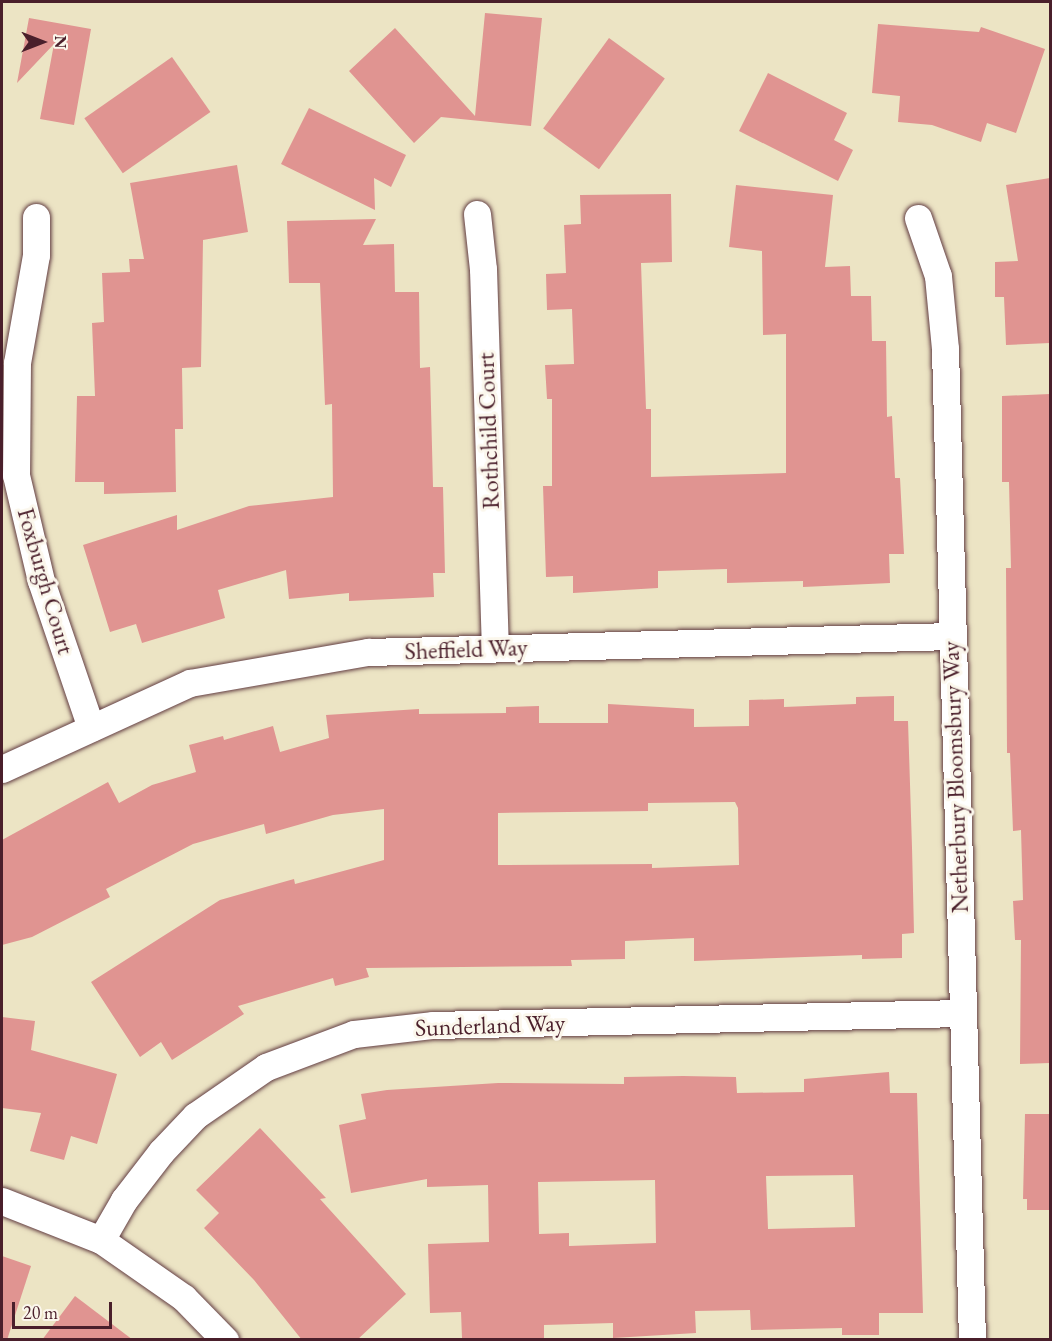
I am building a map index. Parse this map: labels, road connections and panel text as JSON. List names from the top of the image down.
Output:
{
  "streets": {
    "street": [
      "Rothchild Court",
      "Foxburgh Court",
      "Sheffield Way",
      "Netherbury Bloomsbury Way",
      "Sunderland Way"
    ]
  },
  "crossings": [
    ["Rothchild Court", "Sheffield Way"],
    ["Foxburgh Court", "Sheffield Way"],
    ["Sheffield Way", "Netherbury Bloomsbury Way"],
    ["Netherbury Bloomsbury Way", "Sunderland Way"]
  ],
  "scale_bar": "20 m",
  "north": "right"
}
